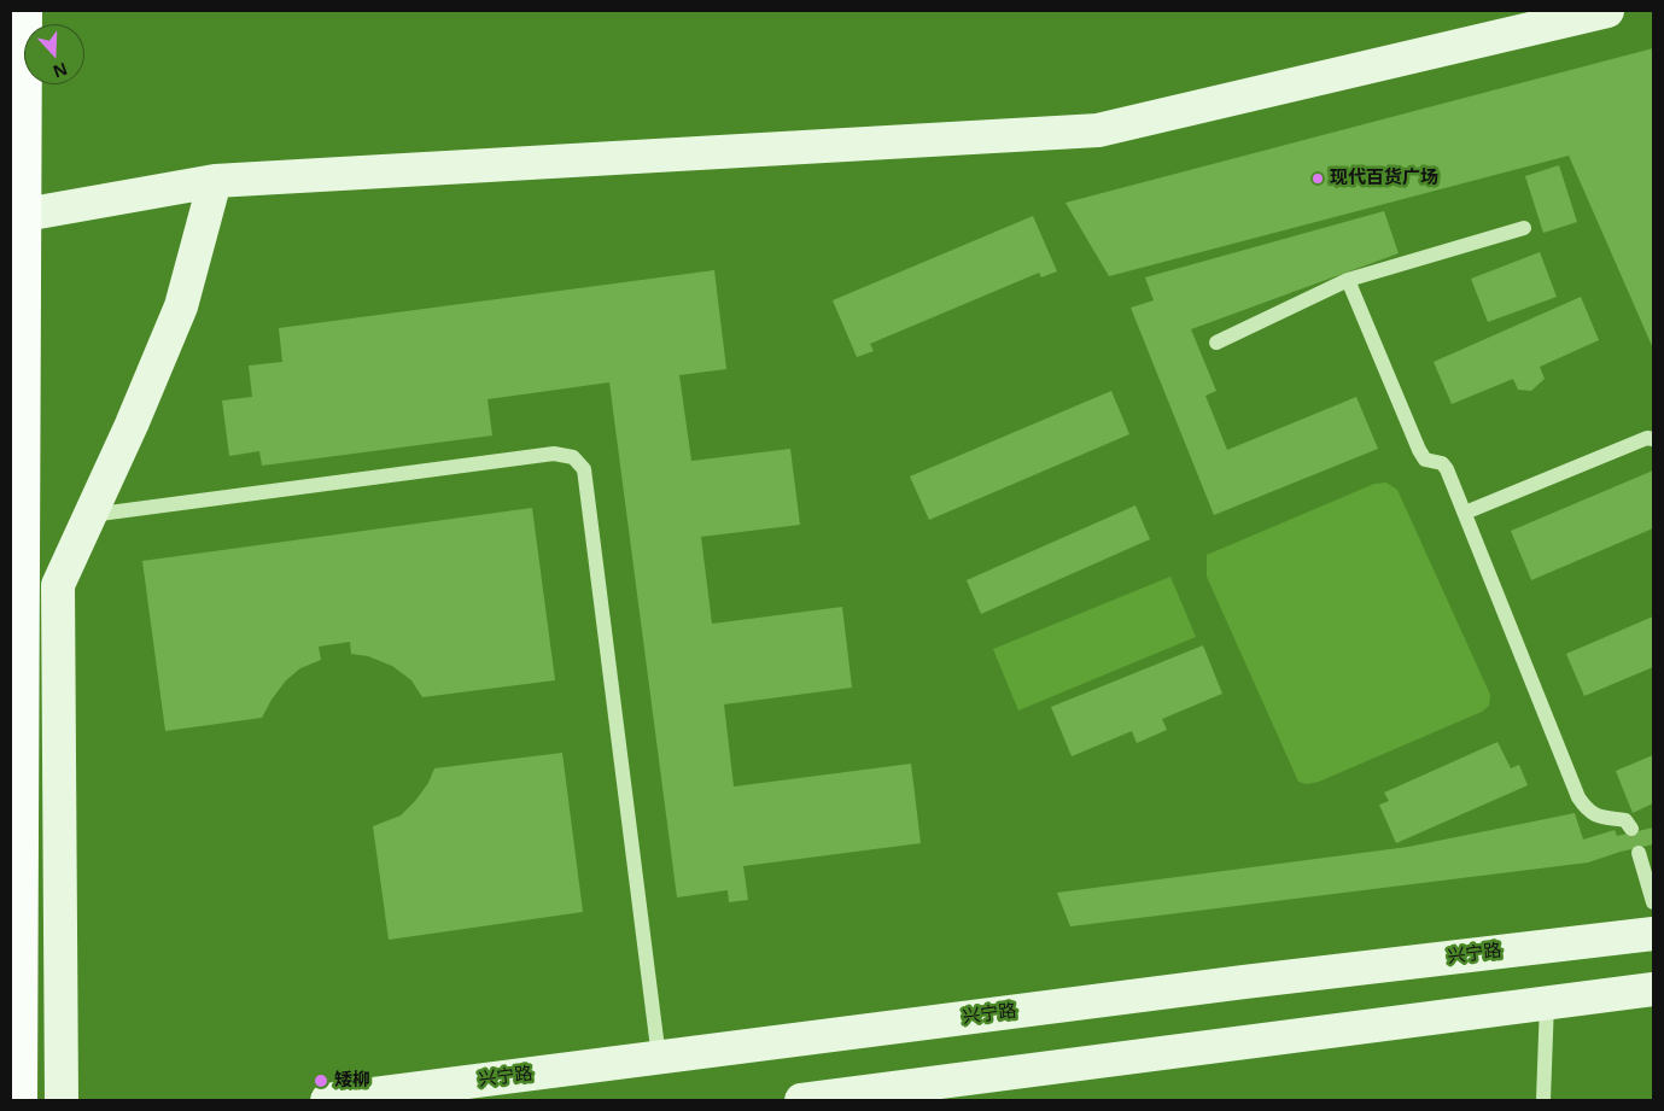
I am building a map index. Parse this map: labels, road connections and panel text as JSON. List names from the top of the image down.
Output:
{
  "streets": {
    "street": ["兴宁路"]
  },
  "places": ["现代百货广场", "矮柳"],
  "north": "bottom"
}
